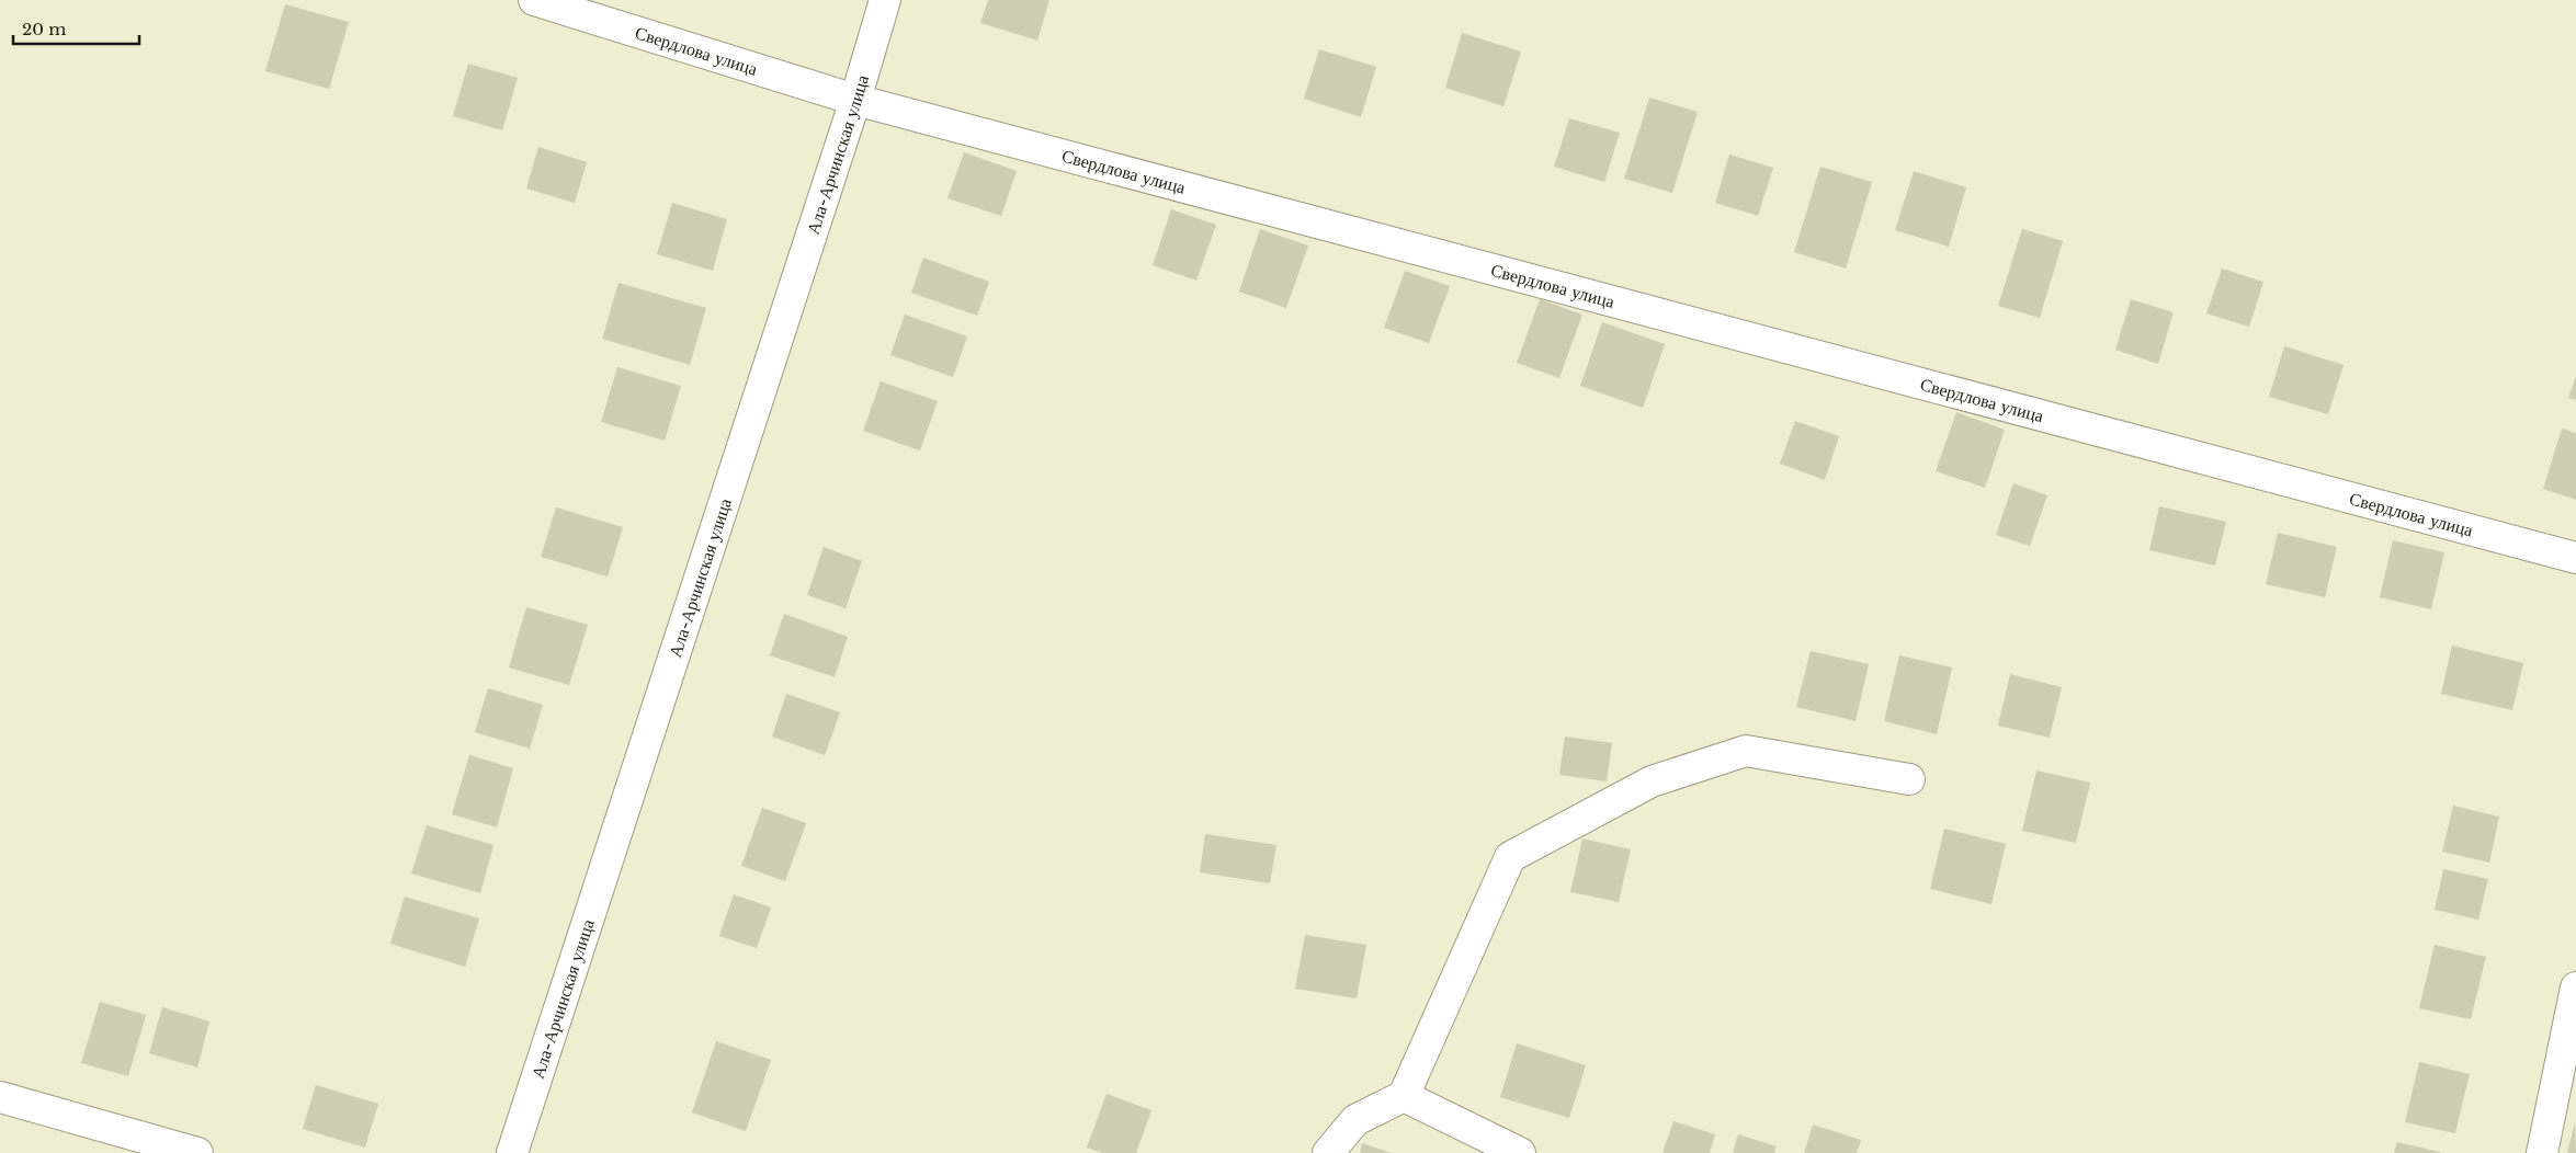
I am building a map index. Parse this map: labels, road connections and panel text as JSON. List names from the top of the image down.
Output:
{
  "streets": {
    "street": ["Свердлова улица", "Ала-Арчинская улица"]
  },
  "crossings": [
    ["Свердлова улица", "Ала-Арчинская улица"]
  ],
  "scale_bar": "20 m"
}
